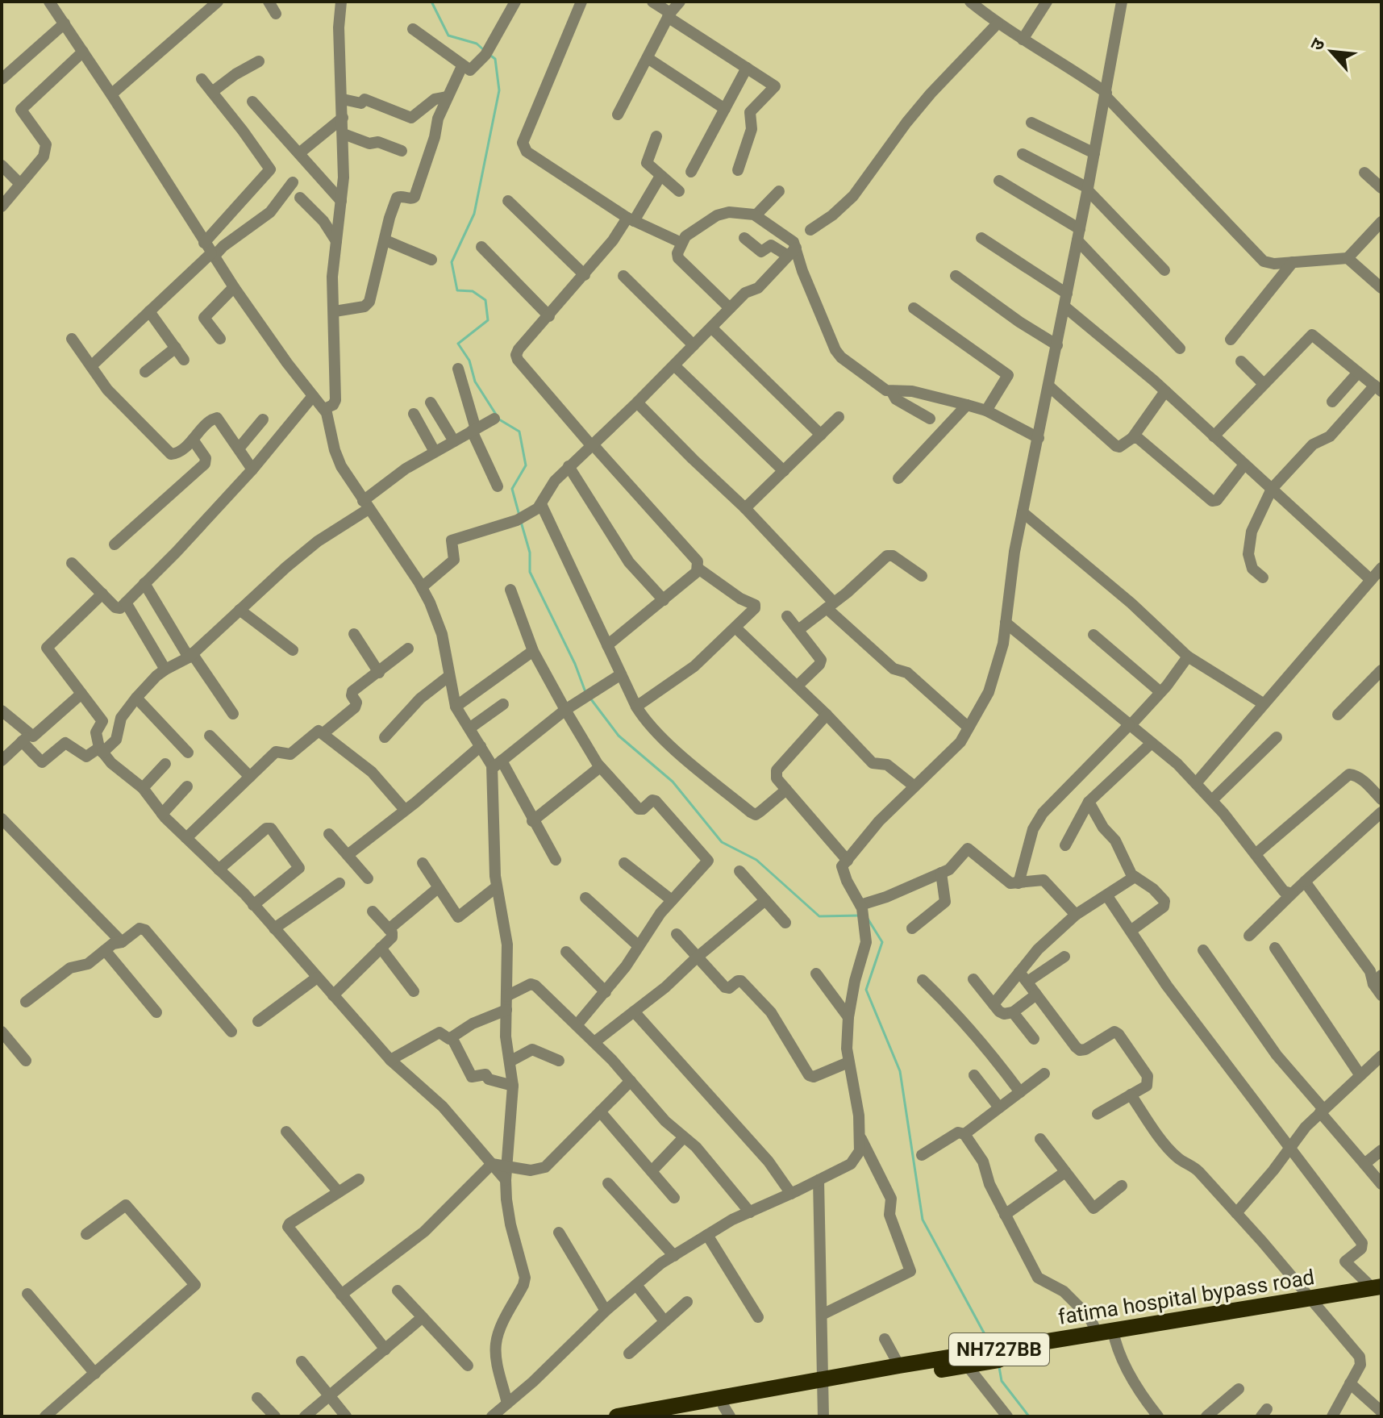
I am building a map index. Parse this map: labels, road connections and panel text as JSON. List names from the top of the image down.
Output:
{
  "streets": {
    "highway": ["fatima hospital bypass road", "NH727BB"]
  },
  "north": "top left"
}
